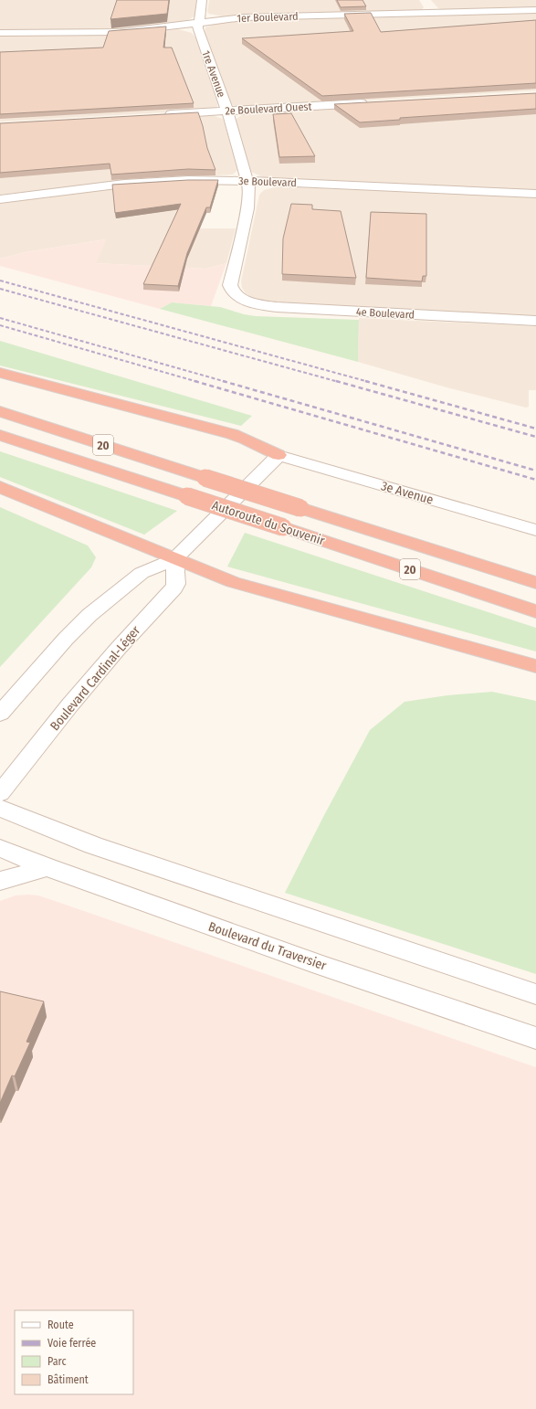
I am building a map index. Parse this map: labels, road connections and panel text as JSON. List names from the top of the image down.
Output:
{
  "streets": {
    "highway": ["20", "Autoroute du Souvenir"],
    "street": [
      "1er Boulevard",
      "1re Avenue",
      "2e Boulevard Ouest",
      "3e Boulevard",
      "4e Boulevard",
      "3e Avenue",
      "Boulevard Cardinal-Léger",
      "Boulevard du Traversier"
    ]
  },
  "crossings": [
    ["1er Boulevard", "1re Avenue"],
    ["1re Avenue", "2e Boulevard Ouest"],
    ["1re Avenue", "3e Boulevard"],
    ["1re Avenue", "4e Boulevard"]
  ],
  "legend": [
    "Route",
    "Voie ferrée",
    "Parc",
    "Bâtiment"
  ]
}
